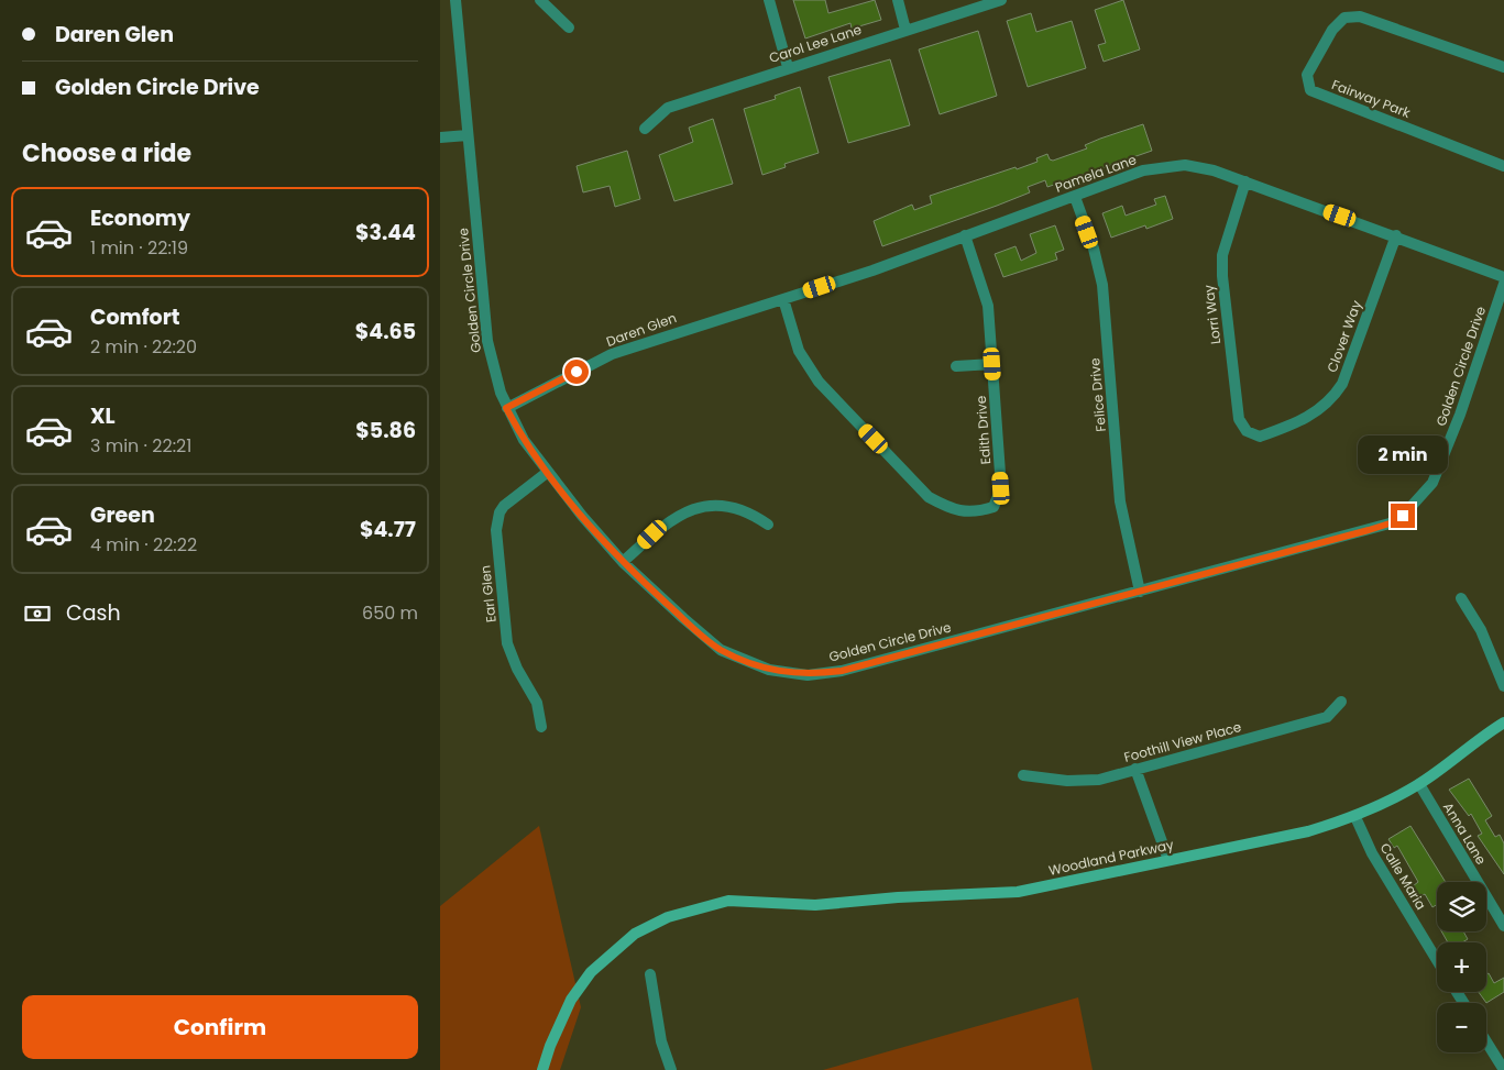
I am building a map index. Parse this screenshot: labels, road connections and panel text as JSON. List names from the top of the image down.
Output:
{
  "streets": {
    "street": [
      "Carol Lee Lane",
      "Fairway Park",
      "Pamela Lane",
      "Golden Circle Drive",
      "Lorri Way",
      "Daren Glen",
      "Clover Way",
      "Felice Drive",
      "Edith Drive",
      "Earl Glen",
      "Foothill View Place",
      "Anna Lane",
      "Woodland Parkway",
      "Calle Maria"
    ]
  },
  "crossings": [
    ["Pamela Lane", "Lorri Way"],
    ["Pamela Lane", "Daren Glen"],
    ["Pamela Lane", "Clover Way"],
    ["Pamela Lane", "Felice Drive"],
    ["Pamela Lane", "Edith Drive"],
    ["Golden Circle Drive", "Daren Glen"],
    ["Golden Circle Drive", "Felice Drive"],
    ["Golden Circle Drive", "Earl Glen"],
    ["Lorri Way", "Clover Way"],
    ["Anna Lane", "Woodland Parkway"],
    ["Woodland Parkway", "Calle Maria"]
  ],
  "page": {
    "banner": ["Daren Glen", "Golden Circle Drive"],
    "heading": "Choose a ride",
    "list": [
      {
        "name": "Economy",
        "note": "1 min · 22:19",
        "value": "$3.44"
      },
      {
        "name": "Comfort",
        "note": "2 min · 22:20",
        "value": "$4.65"
      },
      {
        "name": "XL",
        "note": "3 min · 22:21",
        "value": "$5.86"
      },
      {
        "name": "Green",
        "note": "4 min · 22:22",
        "value": "$4.77"
      }
    ],
    "bubble": "2 min",
    "pay": ["Cash", "650 m"],
    "map_buttons": ["+", "−"],
    "buttons": "Confirm"
  }
}
